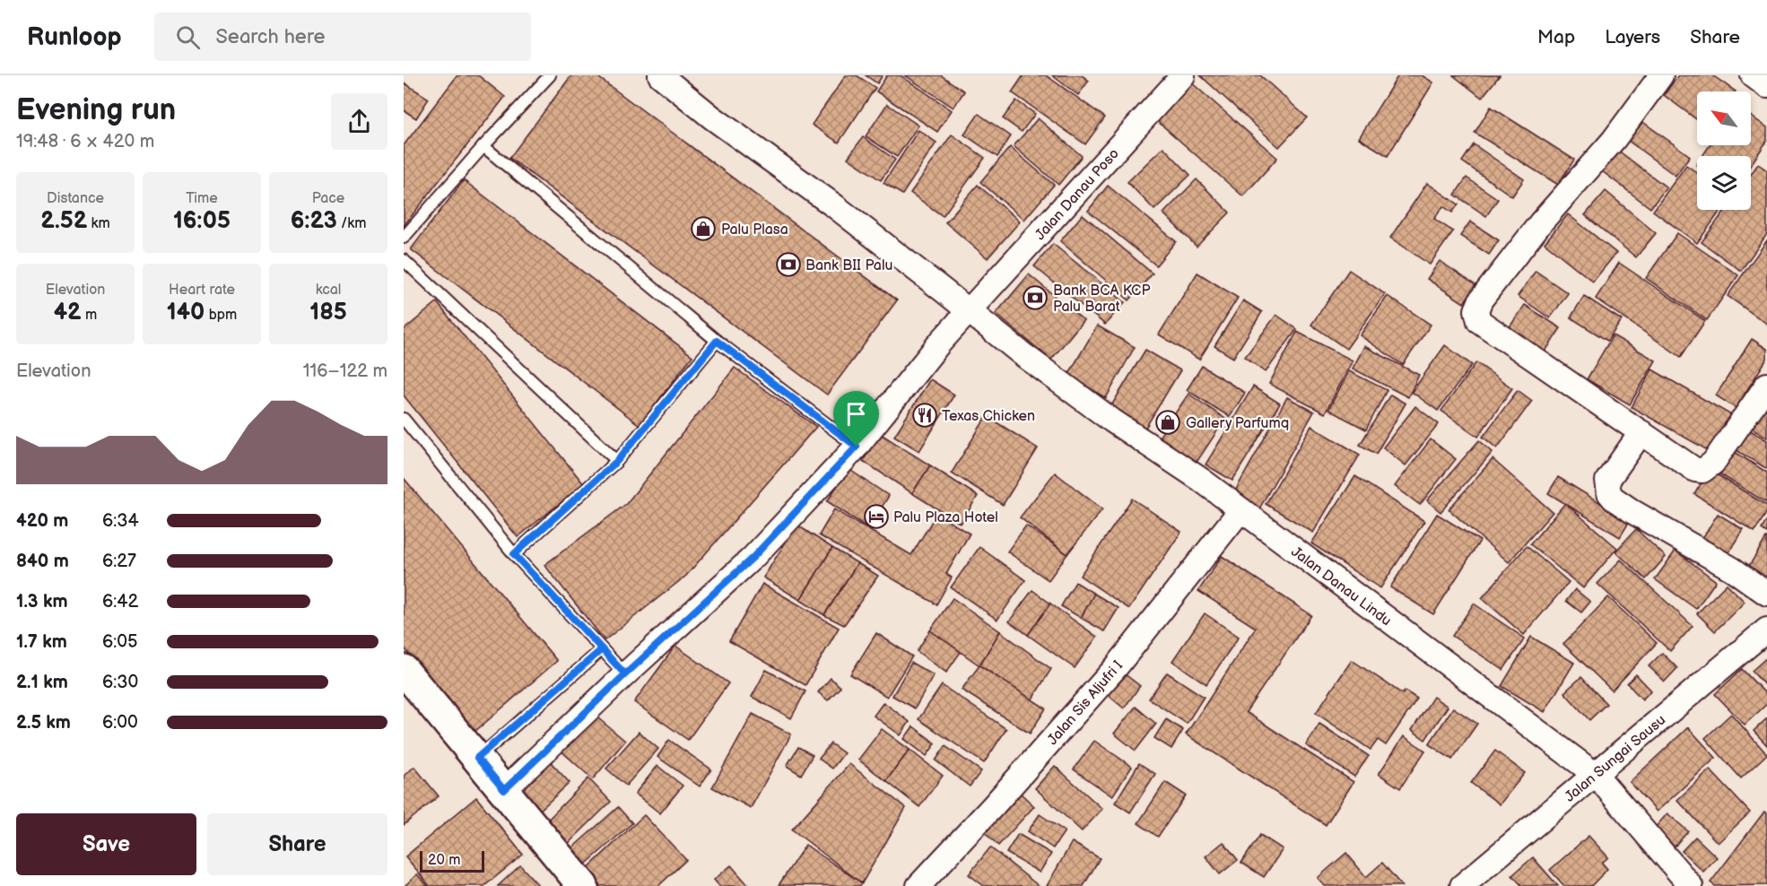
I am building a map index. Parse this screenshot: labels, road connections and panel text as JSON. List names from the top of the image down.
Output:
{
  "streets": {
    "street": [
      "Jalan Danau Poso",
      "Jalan Danau Lindu",
      "Jalan Sis Aljufri I",
      "Jalan Sungai Sausu"
    ]
  },
  "crossings": [
    ["Jalan Danau Poso", "Jalan Danau Lindu"],
    ["Jalan Danau Lindu", "Jalan Sis Aljufri I"],
    ["Jalan Danau Lindu", "Jalan Sungai Sausu"]
  ],
  "places": {
    "shop": ["Palu Plasa", "Gallery Parfumq"],
    "bank": ["Bank BII Palu", "Bank BCA KCP Palu Barat"],
    "restaurant": ["Texas Chicken"],
    "hotel": ["Palu Plaza Hotel"]
  },
  "scale_bar": "20 m",
  "north": "top left",
  "page": {
    "header": "Runloop",
    "search": "Search here",
    "nav": ["Map", "Layers", "Share"],
    "heading": ["Evening run", "19:48 · 6 × 420 m"],
    "stats": [
      ["Distance", "2.52 km"],
      ["Time", "16:05"],
      ["Pace", "6:23 /km"],
      ["Elevation", "42 m"],
      ["Heart rate", "140 bpm"],
      ["kcal", "185"]
    ],
    "chart": ["Elevation", "116–122 m"],
    "list": [
      {
        "name": "420 m",
        "note": "6:34"
      },
      {
        "name": "840 m",
        "note": "6:27"
      },
      {
        "name": "1.3 km",
        "note": "6:42"
      },
      {
        "name": "1.7 km",
        "note": "6:05"
      },
      {
        "name": "2.1 km",
        "note": "6:30"
      },
      {
        "name": "2.5 km",
        "note": "6:00"
      }
    ],
    "buttons": ["Save", "Share"],
    "scale": "20 m"
  }
}
